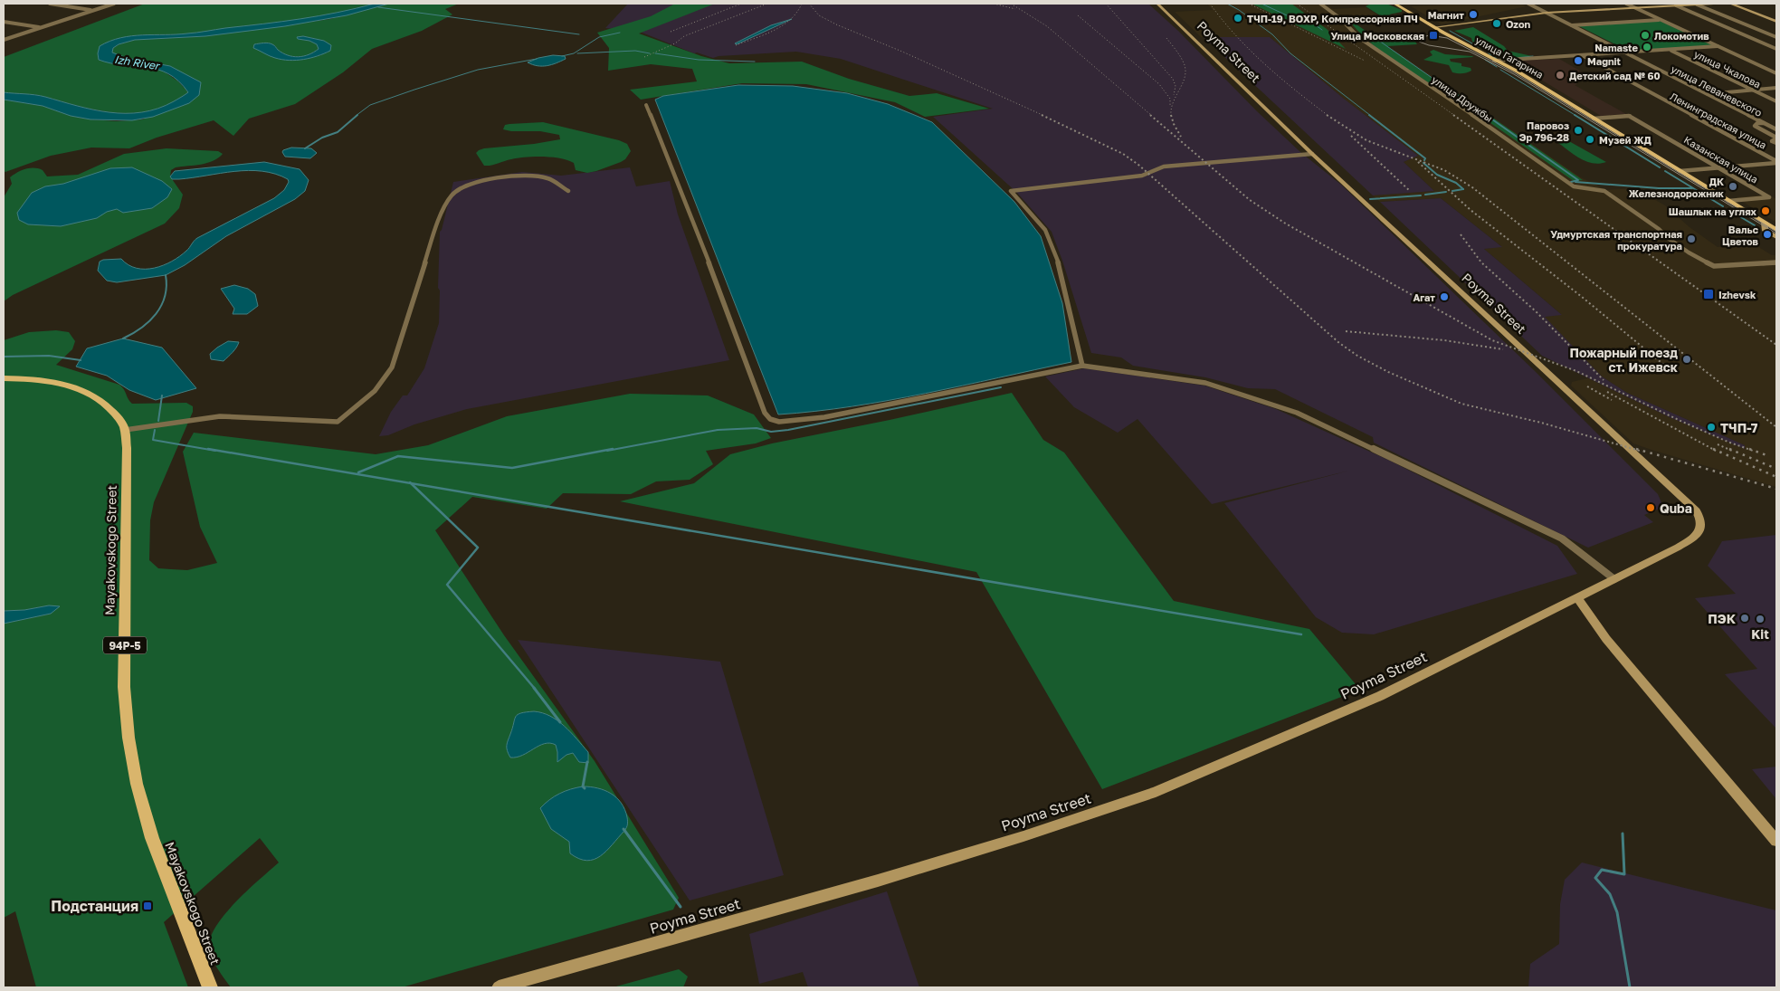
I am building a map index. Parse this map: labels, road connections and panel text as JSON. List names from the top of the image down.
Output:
{
  "streets": {
    "main road": [
      "Poyma Street",
      "улица Гагарина",
      "Mayakovskogo Street",
      "94Р-5"
    ],
    "street": [
      "улица Чкалова",
      "улица Леваневского",
      "улица Дружбы",
      "Ленинградская улица",
      "Казанская улица"
    ]
  },
  "crossings": [
    ["улица Гагарина", "Казанская улица"]
  ],
  "water": ["Izh River"],
  "places": {
    "other": [
      "Магнит",
      "ТЧП-19, ВОХР, Компрессорная ПЧ",
      "Ozon",
      "Локомотив",
      "Namaste",
      "Magnit",
      "Детский сад № 60",
      "Паровоз Эр 796-28",
      "Музей ЖД",
      "ДК Железнодорожник",
      "Шашлык на углях",
      "Вальс Цветов",
      "Удмуртская транспортная прокуратура",
      "Агат",
      "Пожарный поезд ст. Ижевск",
      "ТЧП-7",
      "Quba",
      "ПЭК",
      "Kit"
    ],
    "transit": ["Улица Московская", "Izhevsk", "Подстанция"]
  }
}
